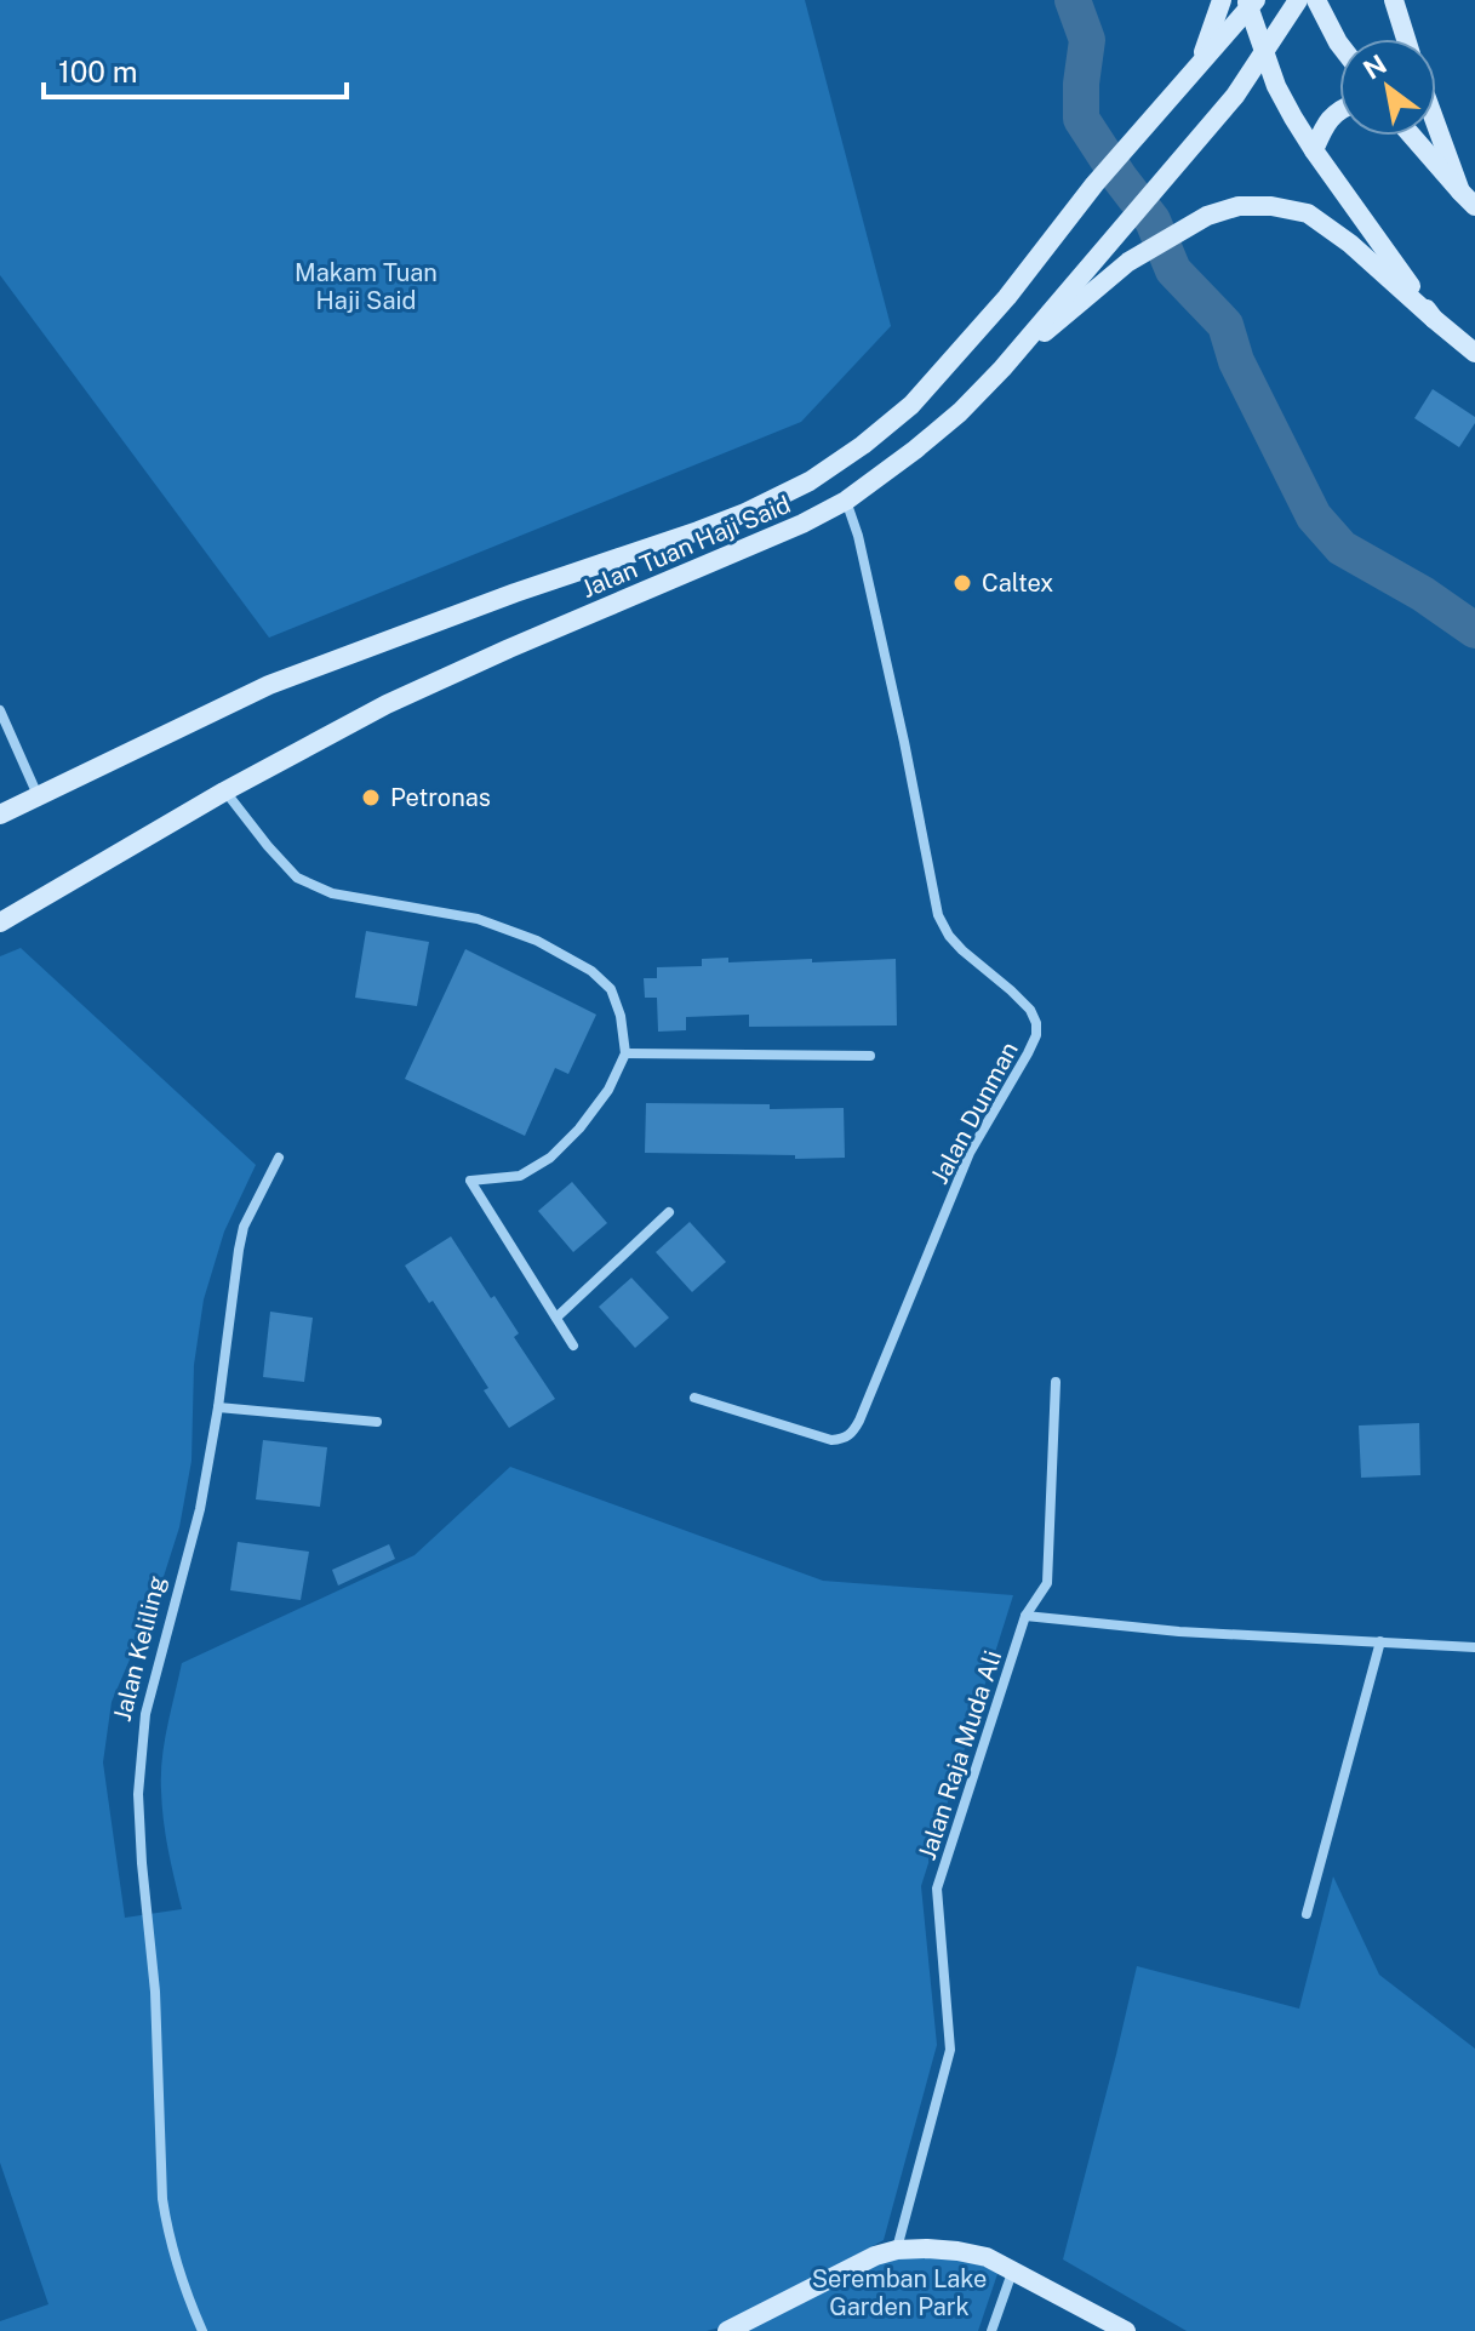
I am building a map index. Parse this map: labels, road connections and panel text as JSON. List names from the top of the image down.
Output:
{
  "streets": {
    "main road": ["Jalan Tuan Haji Said"],
    "street": ["Jalan Dunman", "Jalan Keliling", "Jalan Raja Muda Ali"]
  },
  "crossings": [
    ["Jalan Tuan Haji Said", "Jalan Dunman"]
  ],
  "parks": ["Makam Tuan Haji Said", "Seremban Lake Garden Park"],
  "places": ["Caltex", "Petronas"],
  "scale_bar": "100 m",
  "north": "top left"
}
